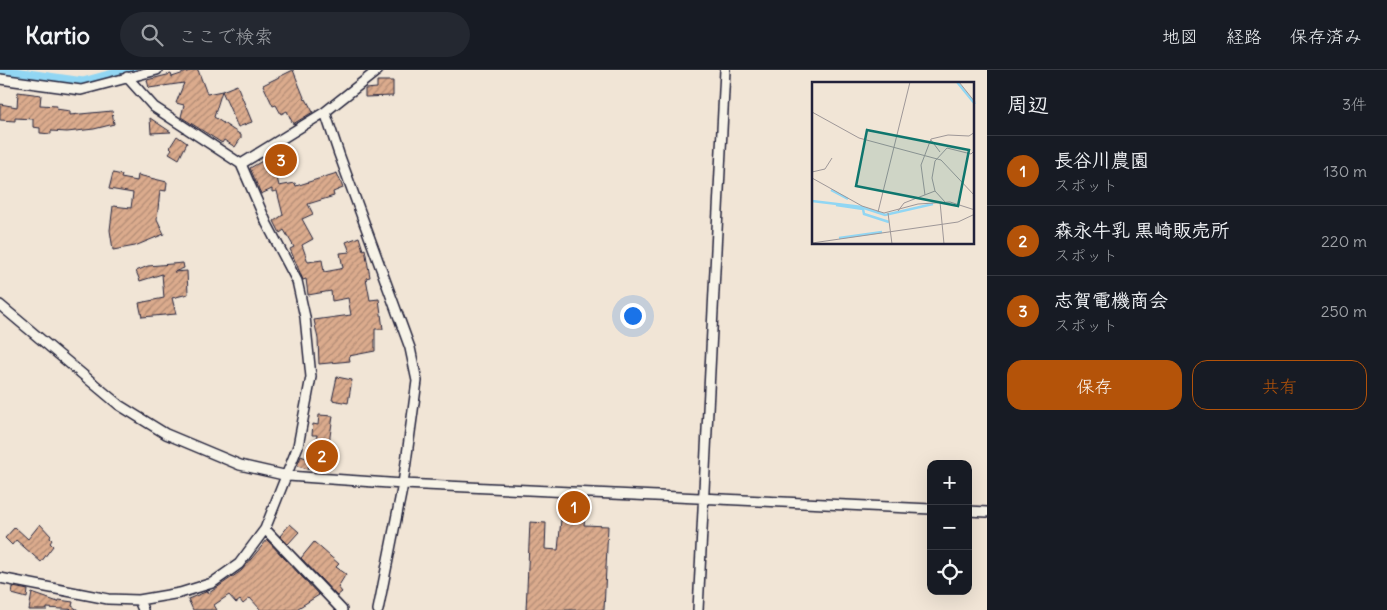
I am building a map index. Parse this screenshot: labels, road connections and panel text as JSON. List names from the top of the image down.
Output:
{
  "page": {
    "header": "Kartio",
    "search": "ここで検索",
    "nav": ["地図", "経路", "保存済み"],
    "heading": ["周辺", "3件"],
    "list": [
      {
        "mark": "1",
        "name": "長谷川農園",
        "note": "スポット",
        "value": "130 m"
      },
      {
        "mark": "2",
        "name": "森永牛乳 黒崎販売所",
        "note": "スポット",
        "value": "220 m"
      },
      {
        "mark": "3",
        "name": "志賀電機商会",
        "note": "スポット",
        "value": "250 m"
      }
    ],
    "pins": ["3", "2", "1"],
    "buttons": ["保存", "共有"],
    "map_buttons": ["+", "−"]
  }
}
